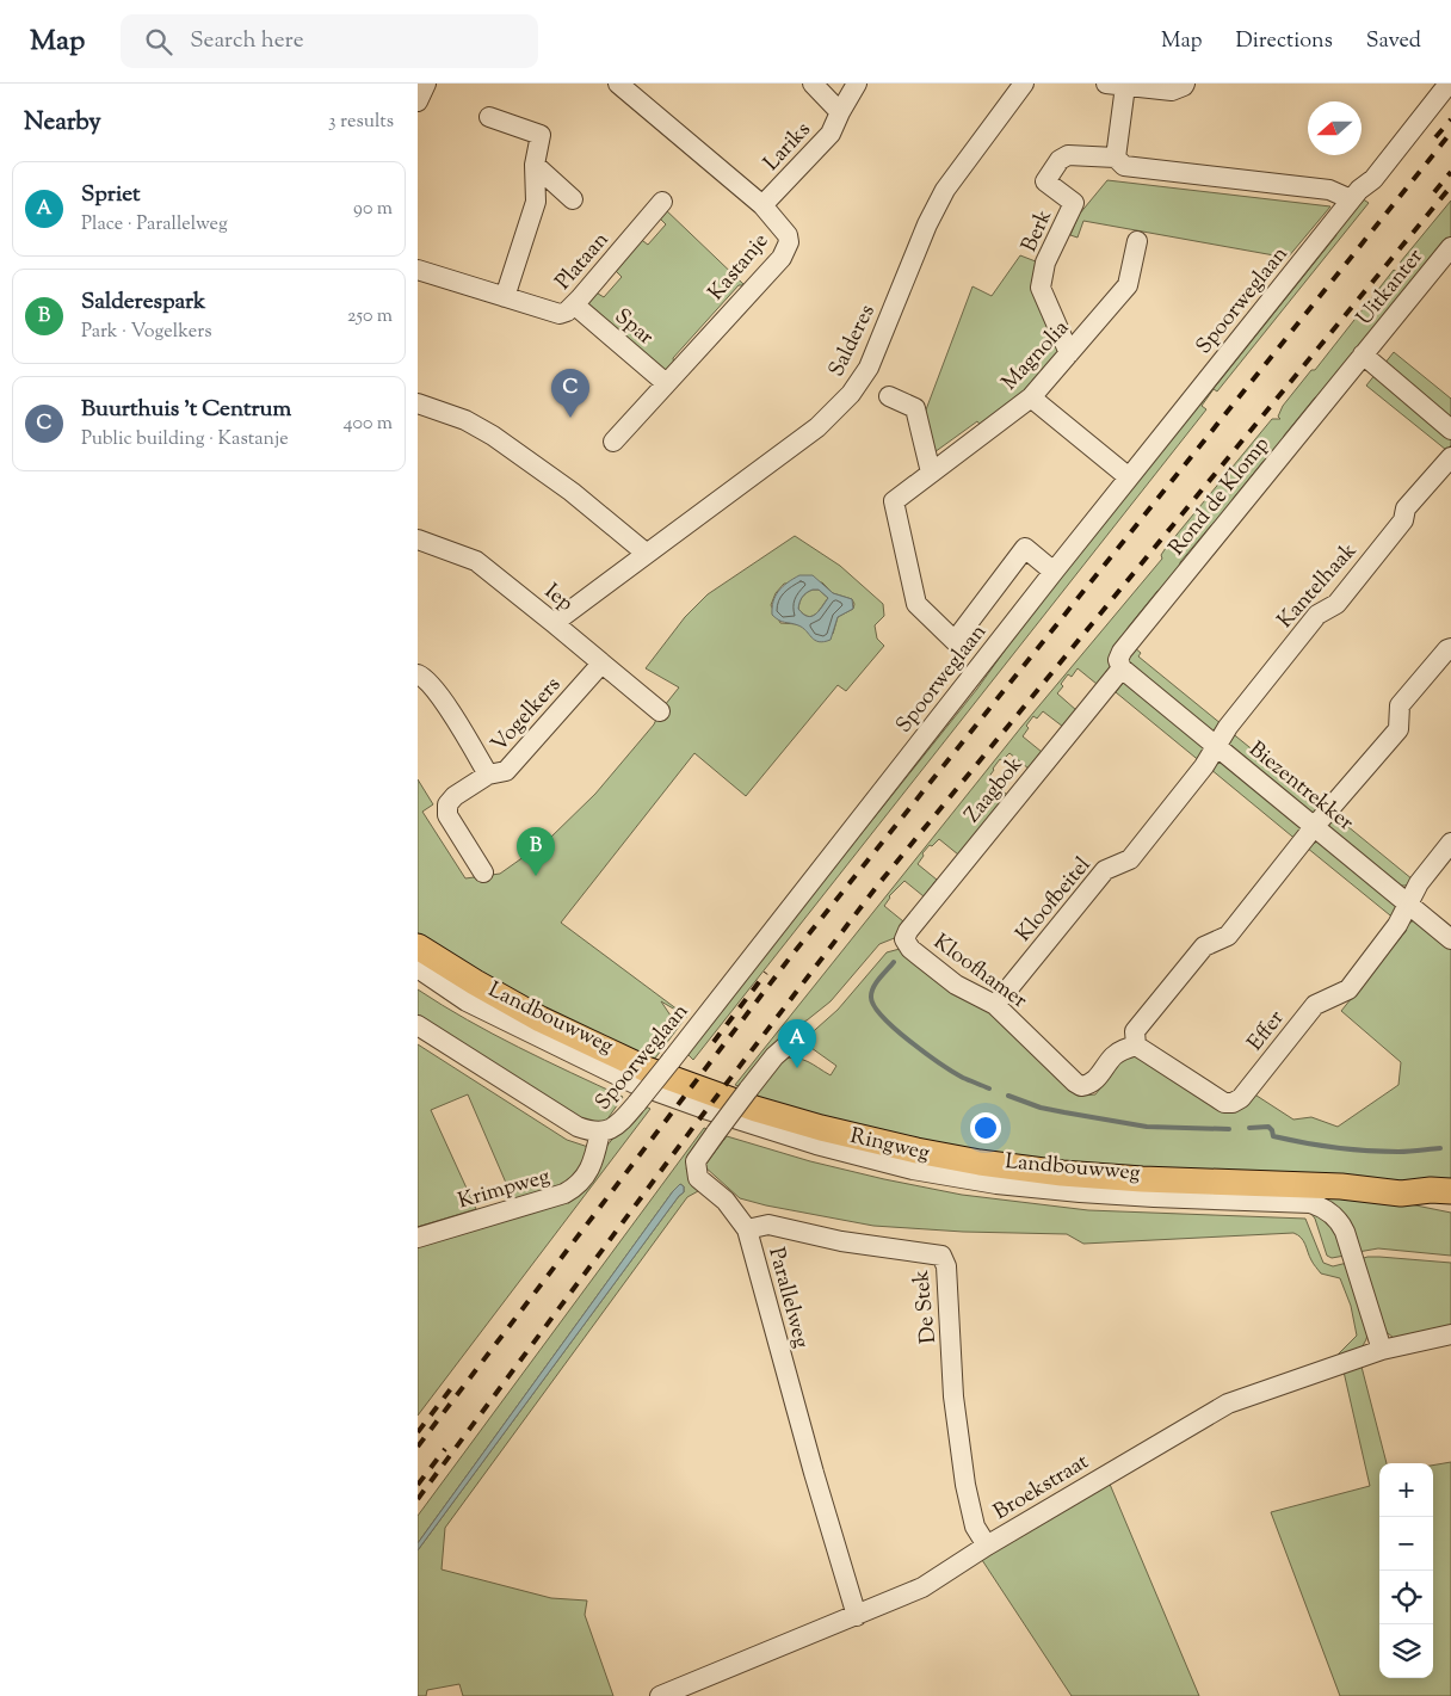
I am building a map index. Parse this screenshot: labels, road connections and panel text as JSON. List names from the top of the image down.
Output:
{
  "streets": {
    "main road": ["Ringweg"],
    "street": [
      "Lariks",
      "Berk",
      "Plataan",
      "Kastanje",
      "Uitkanter",
      "Spoorweglaan",
      "Spar",
      "Salderes",
      "Magnolia",
      "Rond de Klomp",
      "Kantelhaak",
      "Iep",
      "Vogelkers",
      "Biezentrekker",
      "Zaagbok",
      "Kloofbeitel",
      "Kloofhamer",
      "Landbouwweg",
      "Effer",
      "Krimpweg",
      "Parallelweg",
      "De Stek",
      "Broekstraat"
    ]
  },
  "crossings": [
    ["Lariks", "Kastanje"],
    ["Berk", "Spoorweglaan"],
    ["Berk", "Magnolia"],
    ["Plataan", "Spar"],
    ["Kastanje", "Spar"],
    ["Uitkanter", "Rond de Klomp"],
    ["Spoorweglaan", "Magnolia"],
    ["Spoorweglaan", "Krimpweg"],
    ["Salderes", "Iep"],
    ["Rond de Klomp", "Biezentrekker"],
    ["Rond de Klomp", "Zaagbok"],
    ["Kantelhaak", "Biezentrekker"],
    ["Kantelhaak", "Kloofbeitel"],
    ["Iep", "Vogelkers"],
    ["Biezentrekker", "Zaagbok"],
    ["Biezentrekker", "Kloofbeitel"],
    ["Biezentrekker", "Effer"],
    ["Zaagbok", "Kloofhamer"],
    ["Kloofbeitel", "Kloofhamer"],
    ["Kloofhamer", "Effer"],
    ["Landbouwweg", "Broekstraat"],
    ["Parallelweg", "De Stek"],
    ["Parallelweg", "Broekstraat"],
    ["De Stek", "Broekstraat"]
  ],
  "north": "left",
  "page": {
    "header": "Map",
    "search": "Search here",
    "nav": ["Map", "Directions", "Saved"],
    "heading": ["Nearby", "3 results"],
    "list": [
      {
        "mark": "A",
        "name": "Spriet",
        "note": "Place · Parallelweg",
        "value": "90 m"
      },
      {
        "mark": "B",
        "name": "Salderespark",
        "note": "Park · Vogelkers",
        "value": "250 m"
      },
      {
        "mark": "C",
        "name": "Buurthuis 't Centrum",
        "note": "Public building · Kastanje",
        "value": "400 m"
      }
    ],
    "pins": ["C", "B", "A"],
    "map_buttons": ["+", "−"]
  }
}
